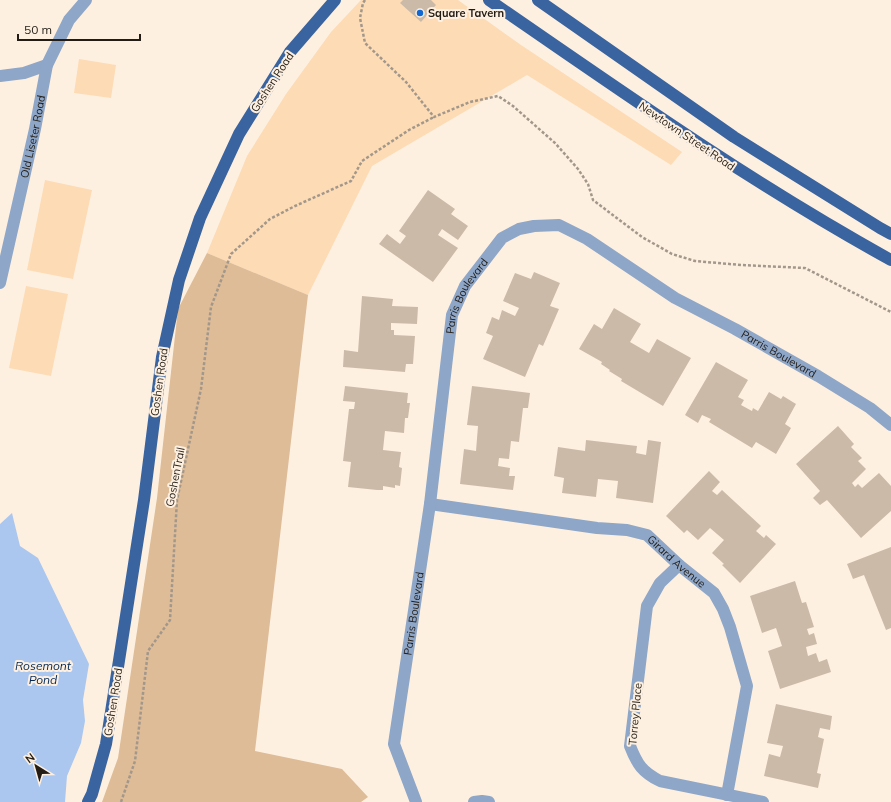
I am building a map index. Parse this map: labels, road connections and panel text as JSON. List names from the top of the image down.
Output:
{
  "streets": {
    "main road": ["Goshen Road", "Newtown Street Road"],
    "street": [
      "Old Liseter Road",
      "Parris Boulevard",
      "Girard Avenue",
      "Torrey Place"
    ],
    "path": ["GoshenTrail"]
  },
  "crossings": [
    ["Parris Boulevard", "Girard Avenue"],
    ["Girard Avenue", "Torrey Place"]
  ],
  "water": ["Rosemont Pond"],
  "places": ["Square Tavern"],
  "scale_bar": "50 m",
  "north": "top left"
}
